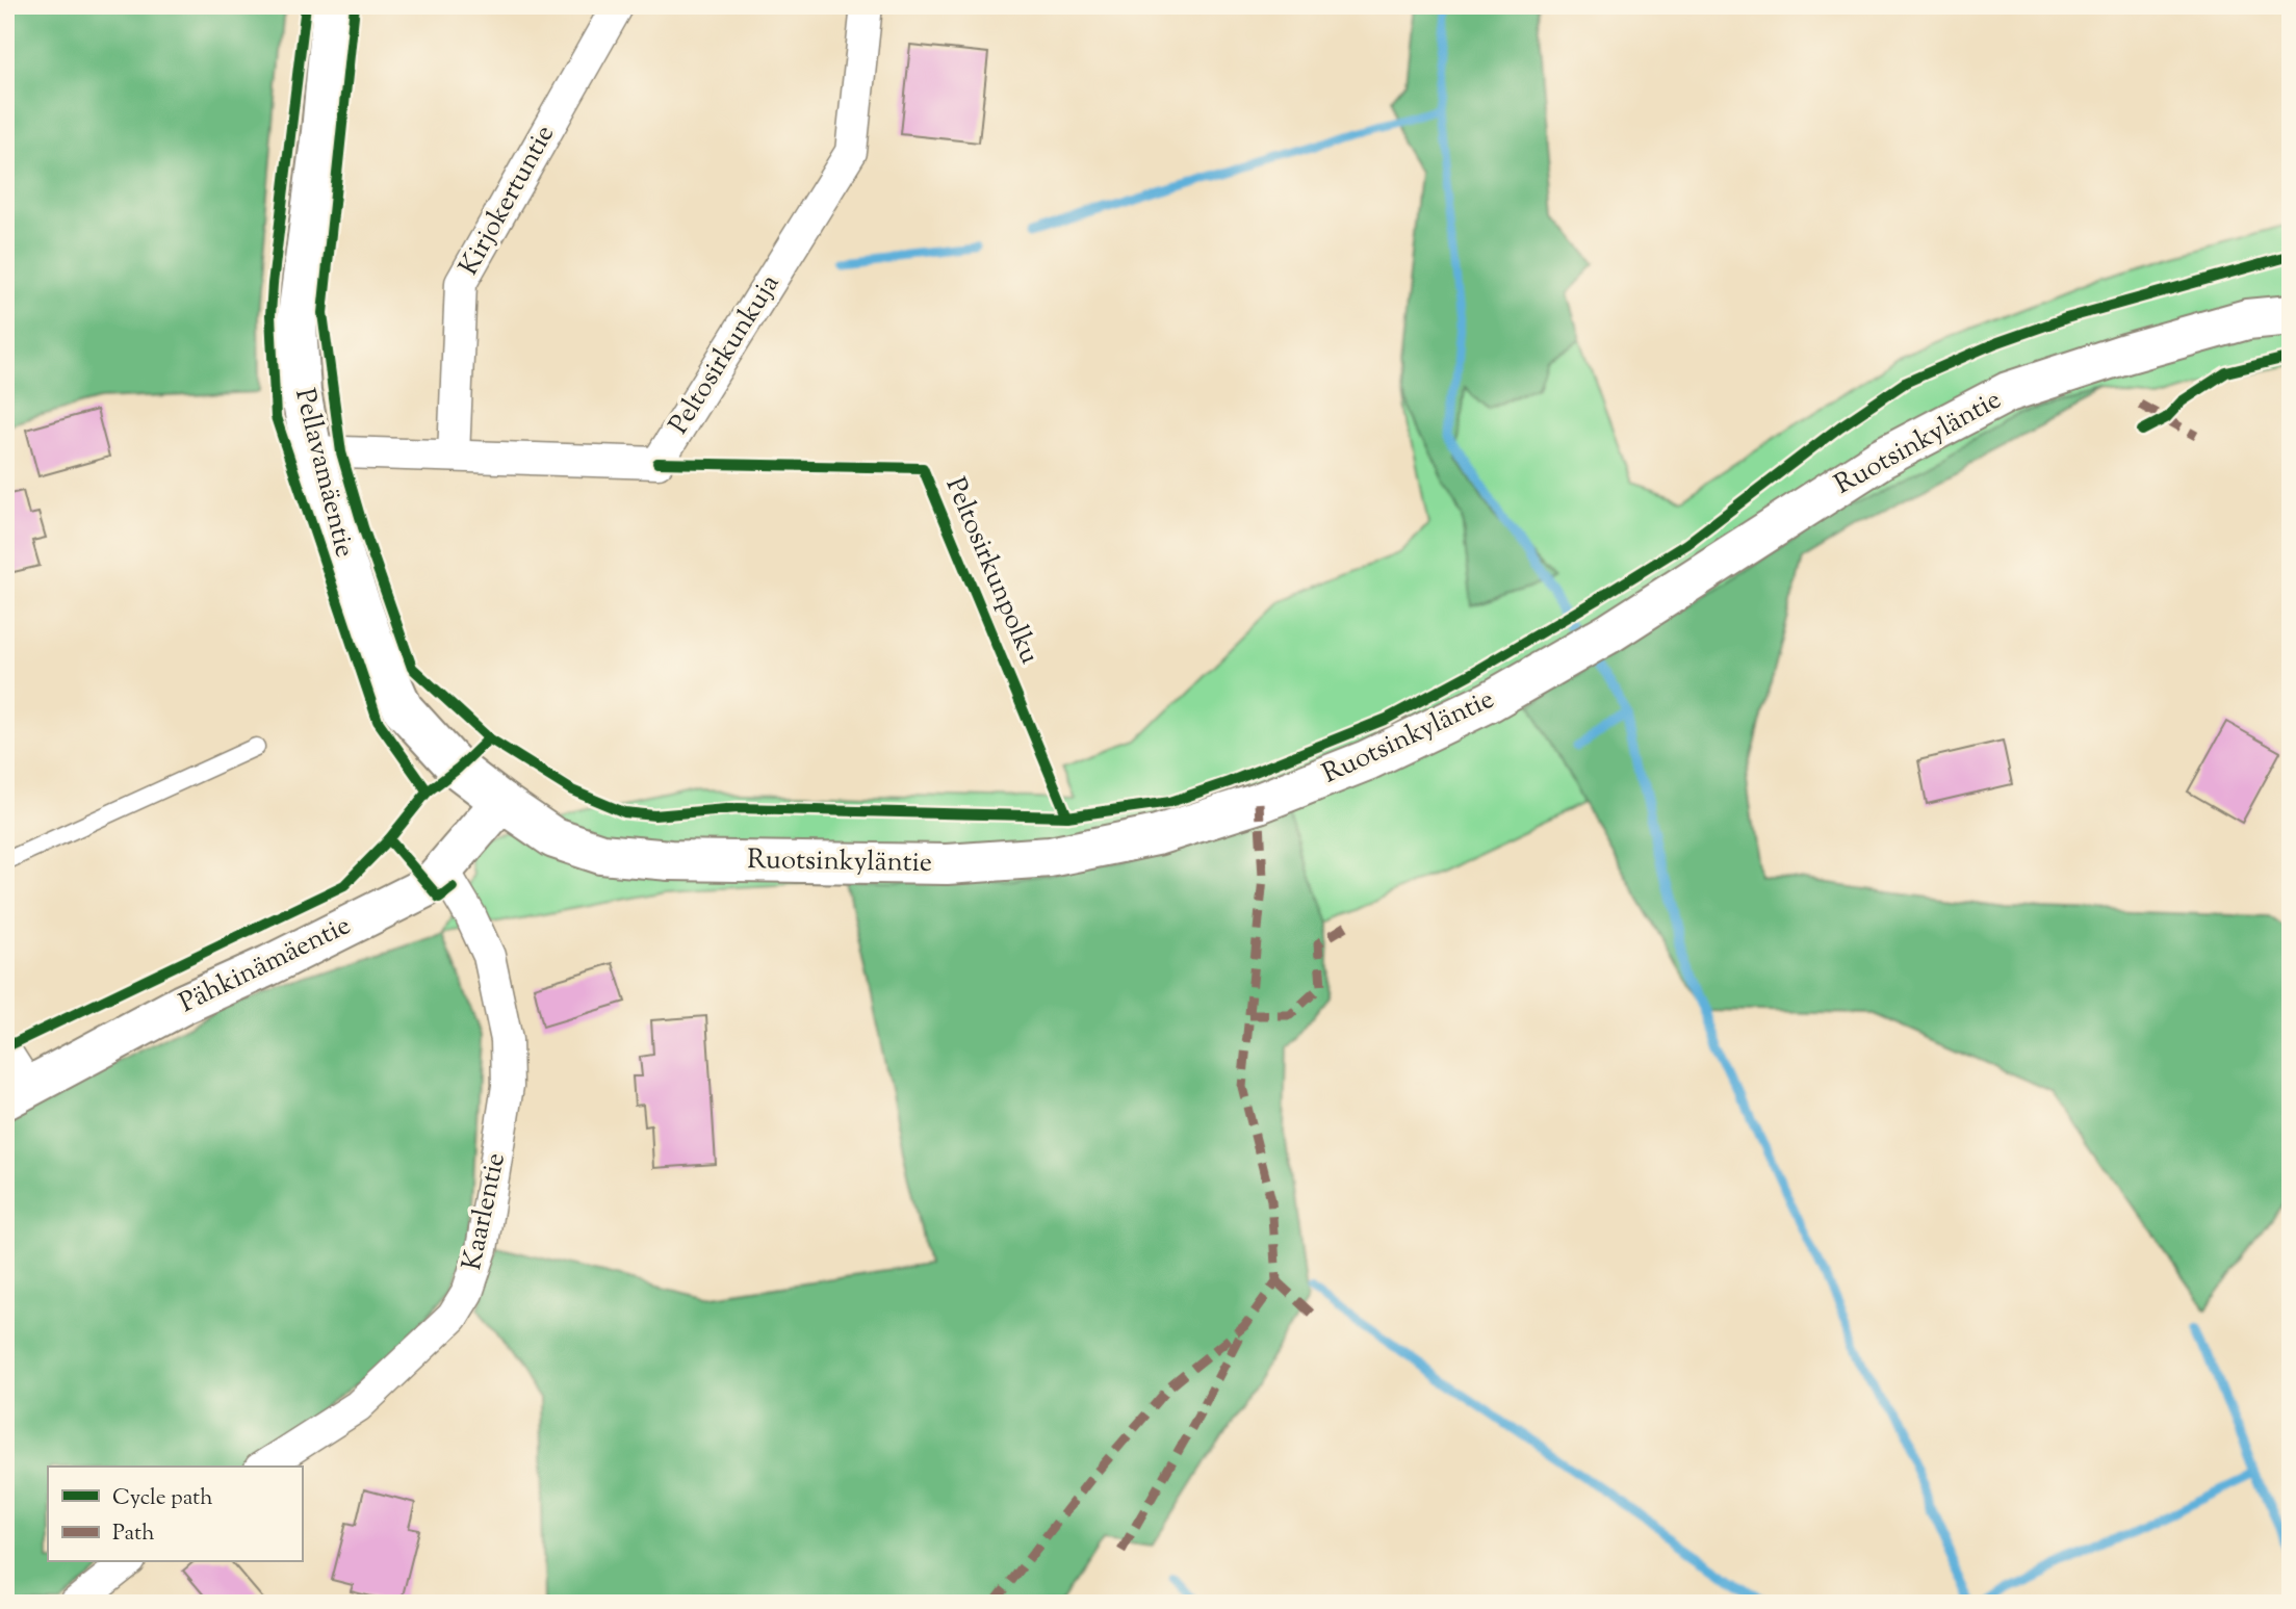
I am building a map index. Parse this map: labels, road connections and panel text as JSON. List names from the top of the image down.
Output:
{
  "streets": {
    "street": [
      "Kirjokertuntie",
      "Peltosirkunkuja",
      "Ruotsinkyläntie",
      "Pellavamäentie",
      "Pähkinämäentie",
      "Kaarlentie"
    ],
    "cycle path": ["Peltosirkunpolku"]
  },
  "crossings": [
    ["Kirjokertuntie", "Peltosirkunkuja"],
    ["Peltosirkunkuja", "Pellavamäentie"],
    ["Ruotsinkyläntie", "Pellavamäentie"],
    ["Ruotsinkyläntie", "Pähkinämäentie"],
    ["Pellavamäentie", "Pähkinämäentie"],
    ["Pähkinämäentie", "Kaarlentie"]
  ],
  "legend": ["Cycle path", "Path"]
}
